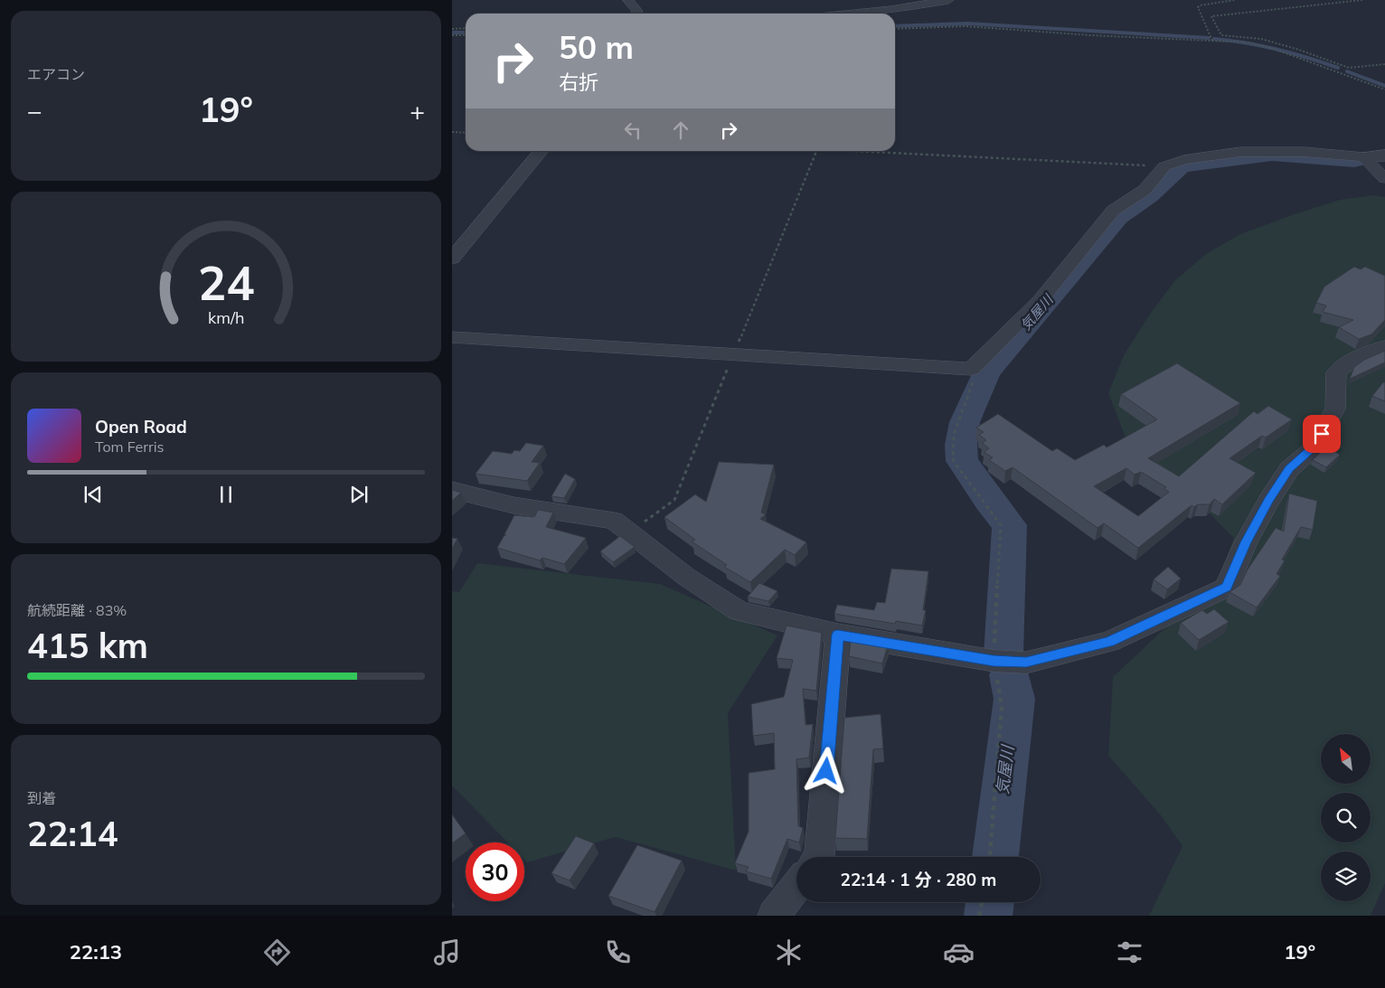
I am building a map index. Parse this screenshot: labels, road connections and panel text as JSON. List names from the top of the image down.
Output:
{
  "water": ["気屋川"],
  "north": "top left",
  "page": {
    "tile": [
      "エアコン",
      ["航続距離 · 83%", "415 km"],
      ["到着", "22:14"]
    ],
    "turn": ["50 m", "右折"],
    "heat": ["−", "19°", "+"],
    "song": ["Open Road", "Tom Ferris"],
    "limit": "30",
    "trip": "22:14 · 1 分 · 280 m",
    "tabs": ["22:13", "19°"],
    "gauge": ["24", "km/h"]
  }
}
